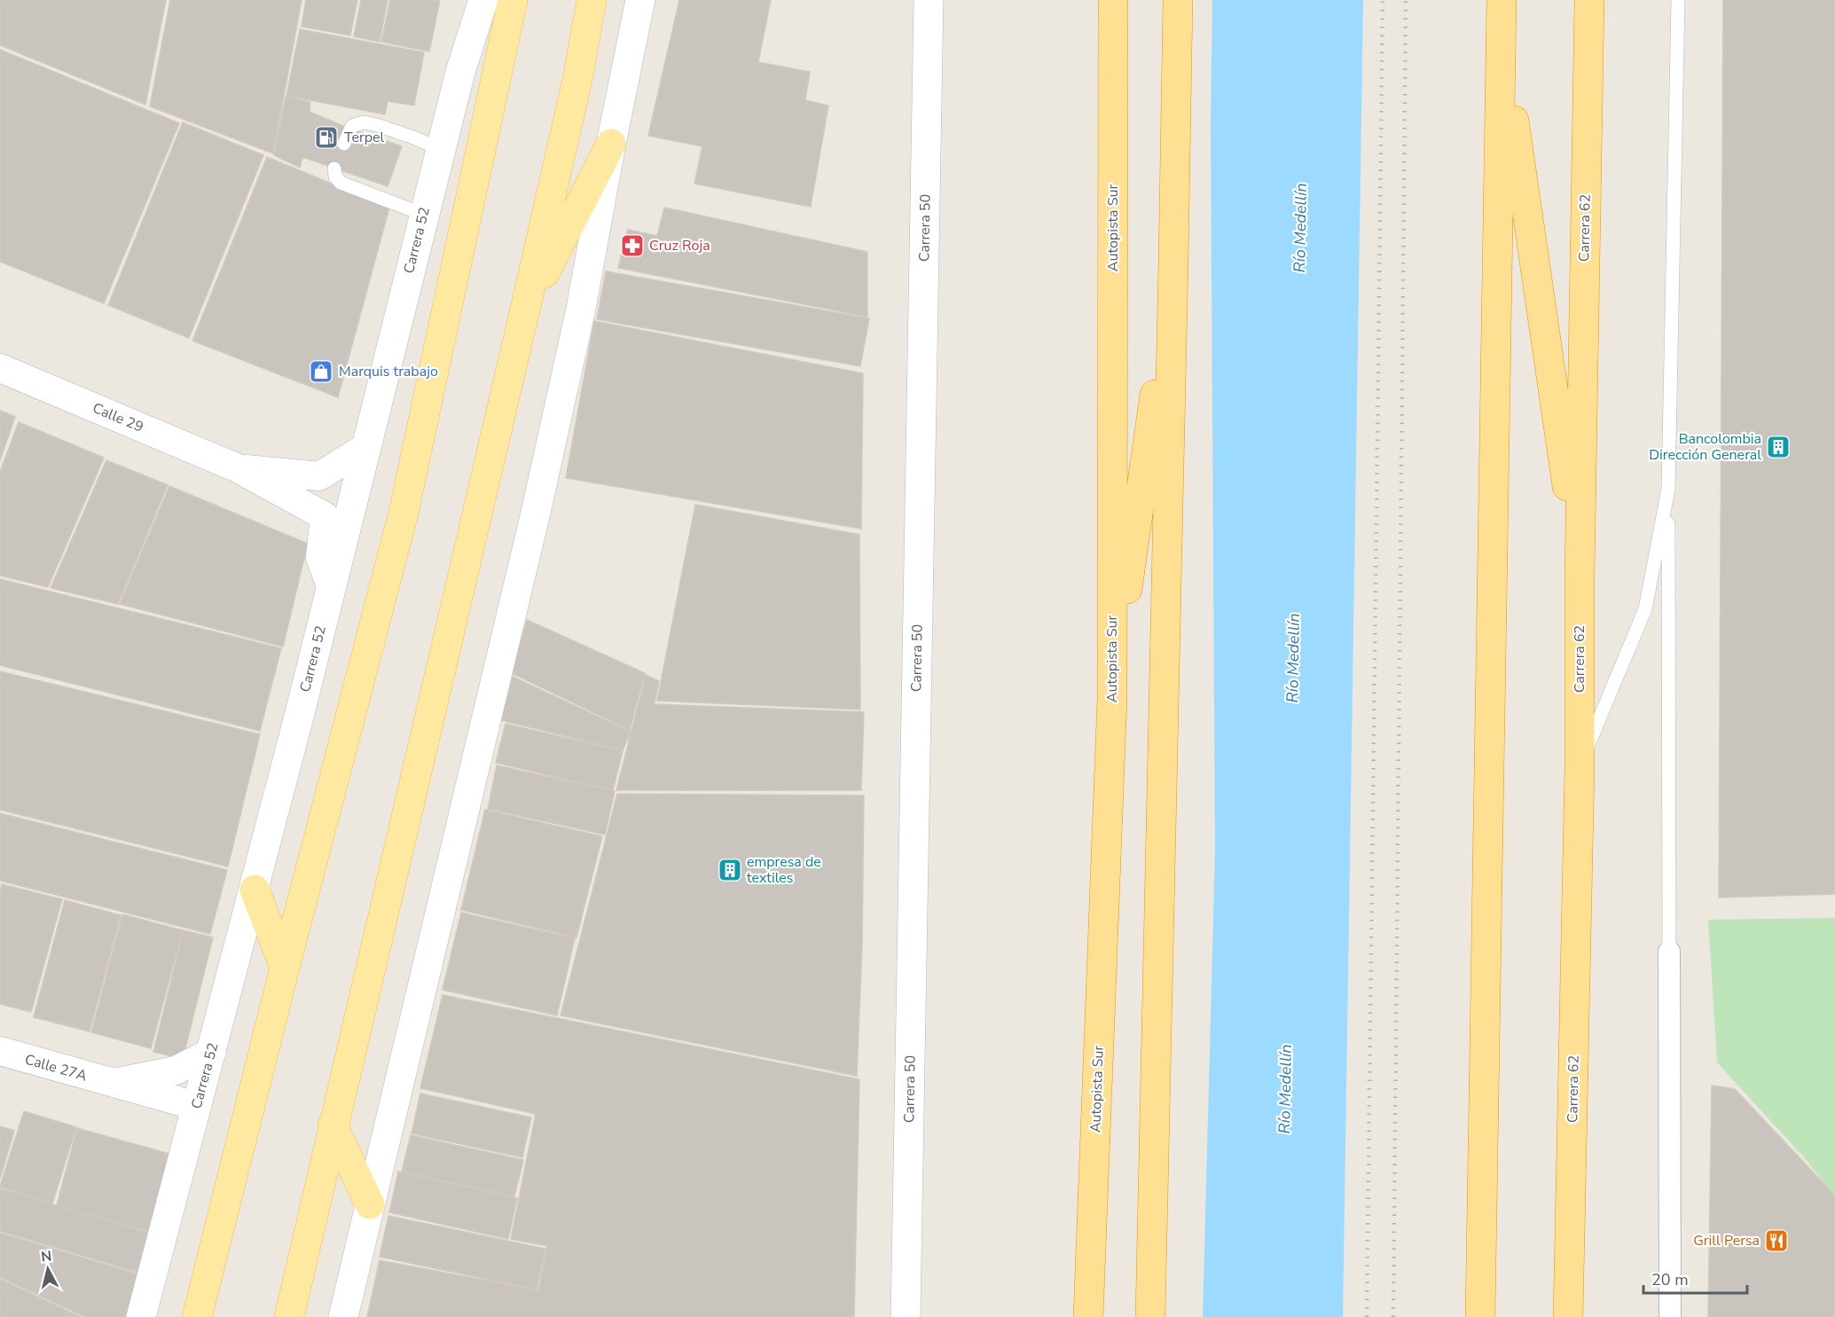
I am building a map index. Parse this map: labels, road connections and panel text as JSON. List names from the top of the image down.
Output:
{
  "streets": {
    "highway": ["Autopista Sur", "Carrera 62"],
    "street": [
      "Carrera 50",
      "Carrera 52",
      "Calle 29",
      "Calle 27A"
    ]
  },
  "crossings": [
    ["Carrera 52", "Calle 29"],
    ["Carrera 52", "Calle 27A"]
  ],
  "water": ["Río Medellín"],
  "places": {
    "fuel station": ["Terpel"],
    "pharmacy": ["Cruz Roja"],
    "shop": ["Marquis trabajo"],
    "building": ["Bancolombia Dirección General", "empresa de textiles"],
    "restaurant": ["Grill Persa"]
  },
  "scale_bar": "20 m",
  "north": "top"
}
